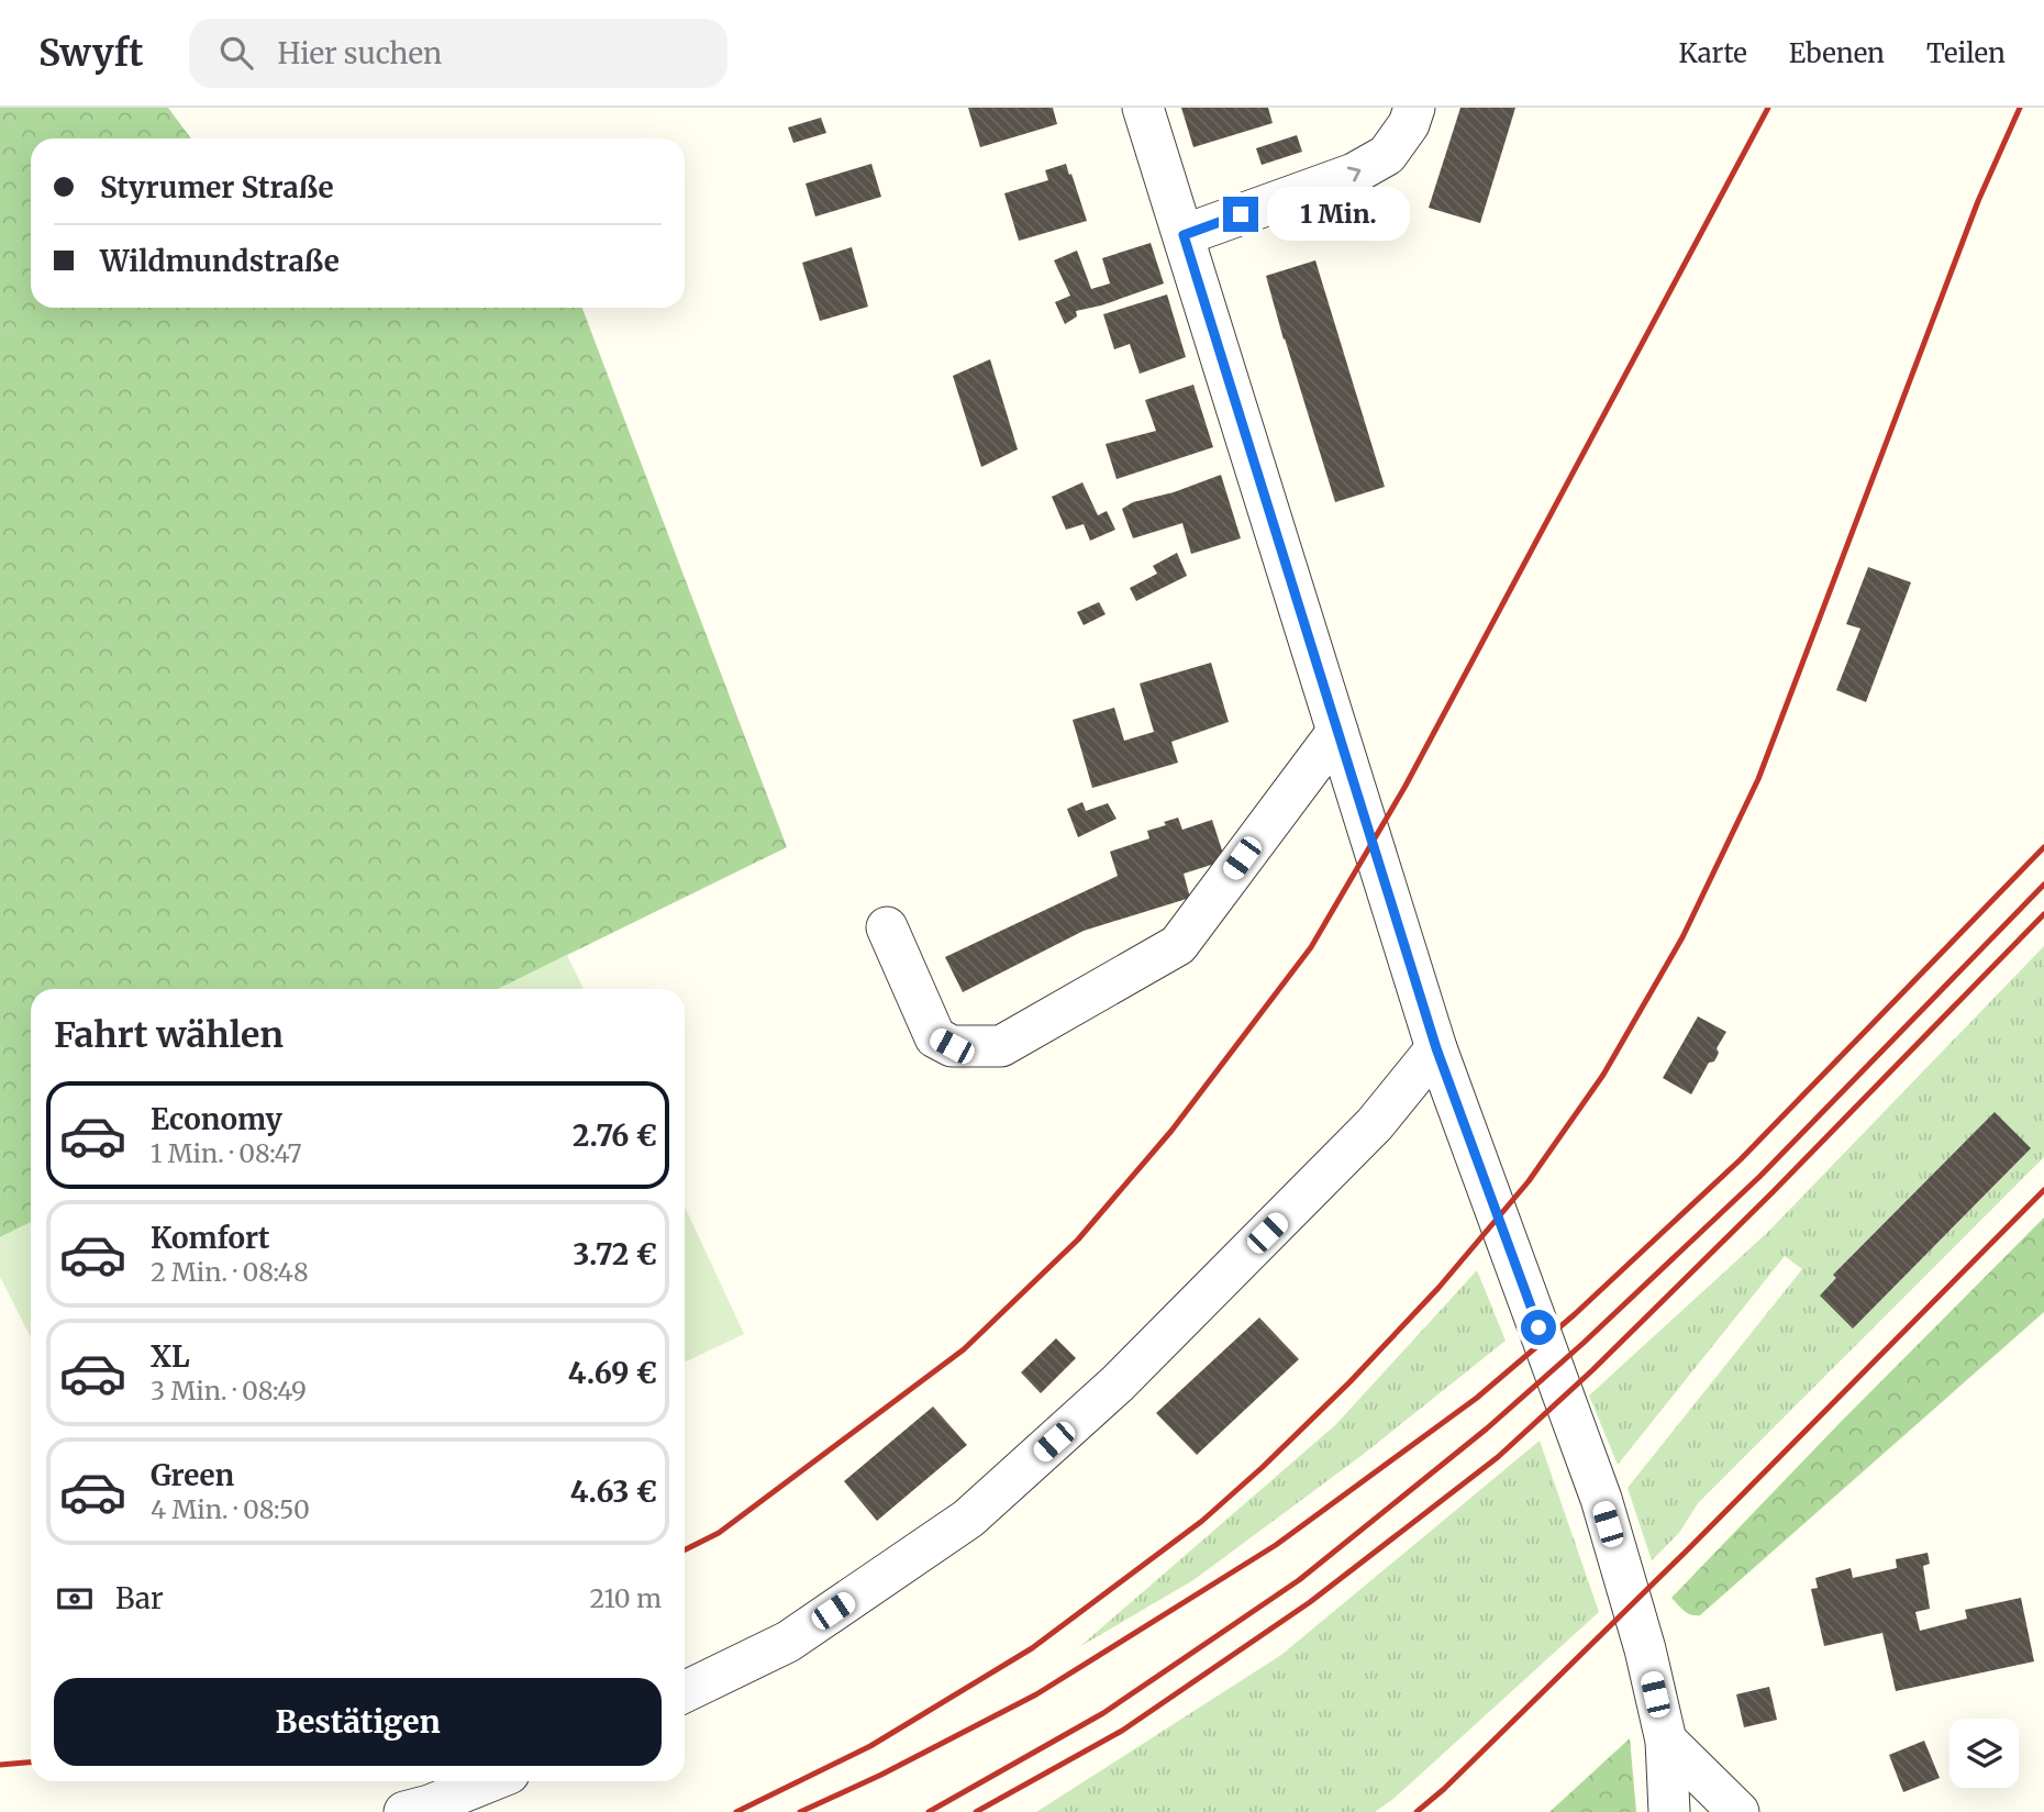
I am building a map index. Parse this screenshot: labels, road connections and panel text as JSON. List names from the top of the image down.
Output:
{
  "page": {
    "header": "Swyft",
    "search": "Hier suchen",
    "nav": ["Karte", "Ebenen", "Teilen"],
    "banner": ["Styrumer Straße", "Wildmundstraße"],
    "bubble": "1 Min.",
    "heading": "Fahrt wählen",
    "list": [
      {
        "name": "Economy",
        "note": "1 Min. · 08:47",
        "value": "2.76 €"
      },
      {
        "name": "Komfort",
        "note": "2 Min. · 08:48",
        "value": "3.72 €"
      },
      {
        "name": "XL",
        "note": "3 Min. · 08:49",
        "value": "4.69 €"
      },
      {
        "name": "Green",
        "note": "4 Min. · 08:50",
        "value": "4.63 €"
      }
    ],
    "pay": ["Bar", "210 m"],
    "buttons": "Bestätigen"
  }
}
